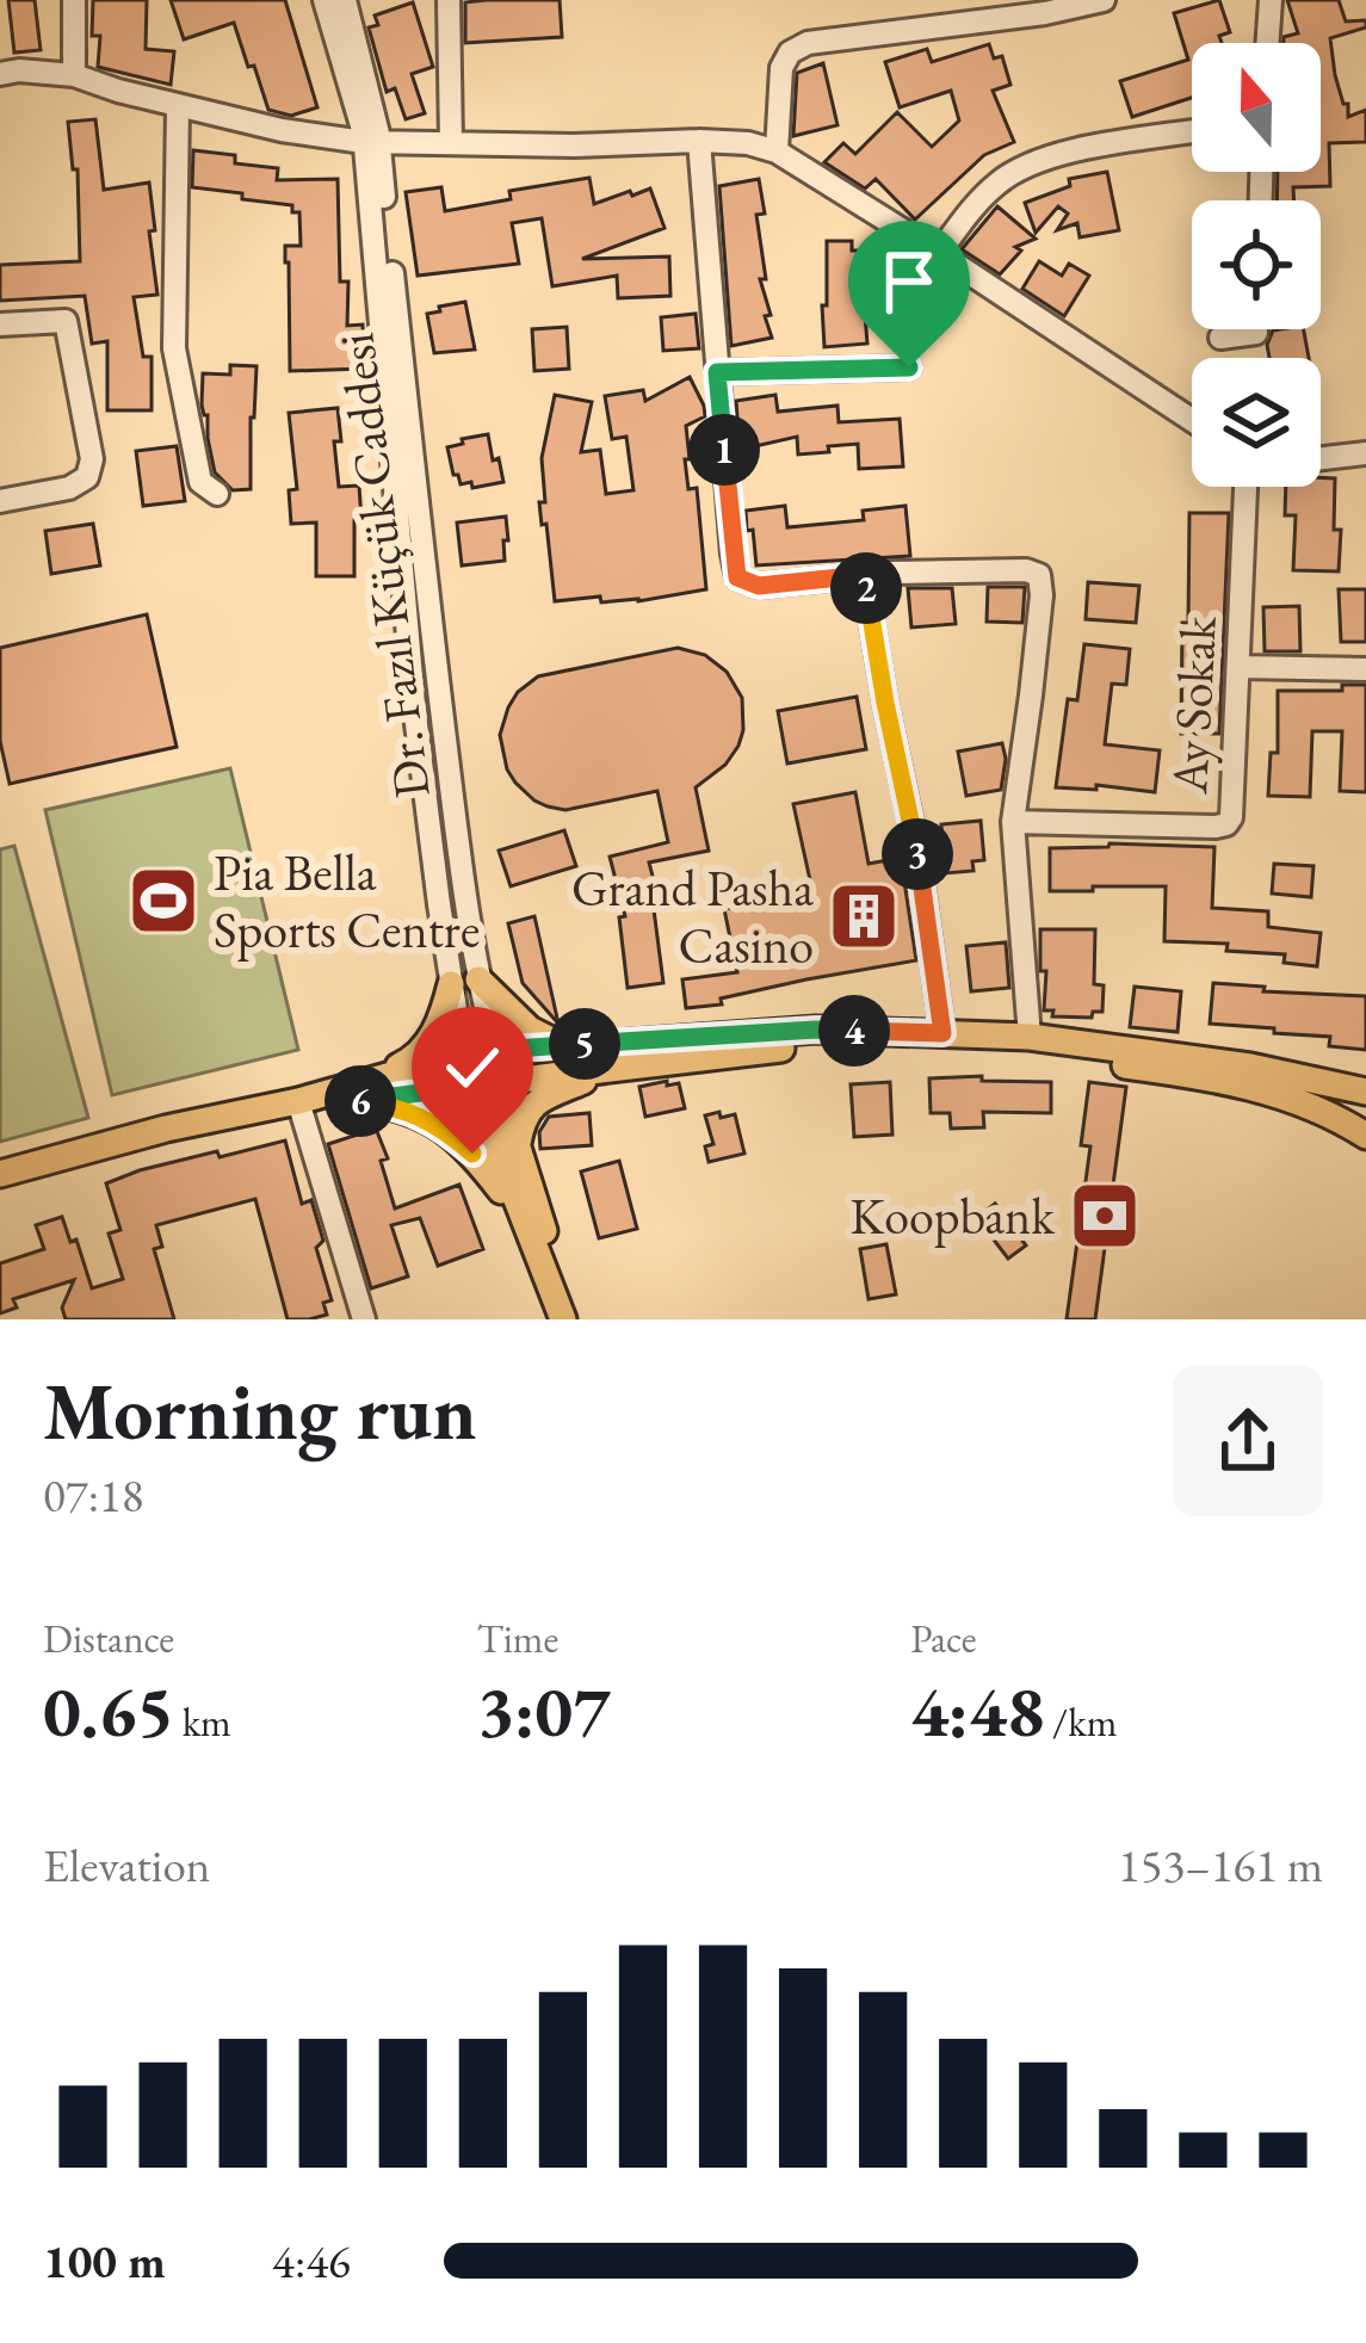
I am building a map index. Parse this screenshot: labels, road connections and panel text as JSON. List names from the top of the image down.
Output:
{
  "streets": {
    "street": ["Dr. Fazıl Küçük Caddesi", "Ay Sokak"]
  },
  "places": {
    "sports": ["Pia Bella Sports Centre"],
    "building": ["Grand Pasha Casino"],
    "bank": ["Koopbank"]
  },
  "north": "top",
  "page": {
    "pins": [
      "1",
      "2",
      "3",
      "4",
      "5",
      "6"
    ],
    "heading": ["Morning run", "07:18"],
    "stats": [
      ["Distance", "0.65 km"],
      ["Time", "3:07"],
      ["Pace", "4:48 /km"]
    ],
    "chart": ["Elevation", "153–161 m"],
    "list": [
      {
        "name": "100 m",
        "note": "4:46"
      }
    ]
  }
}
